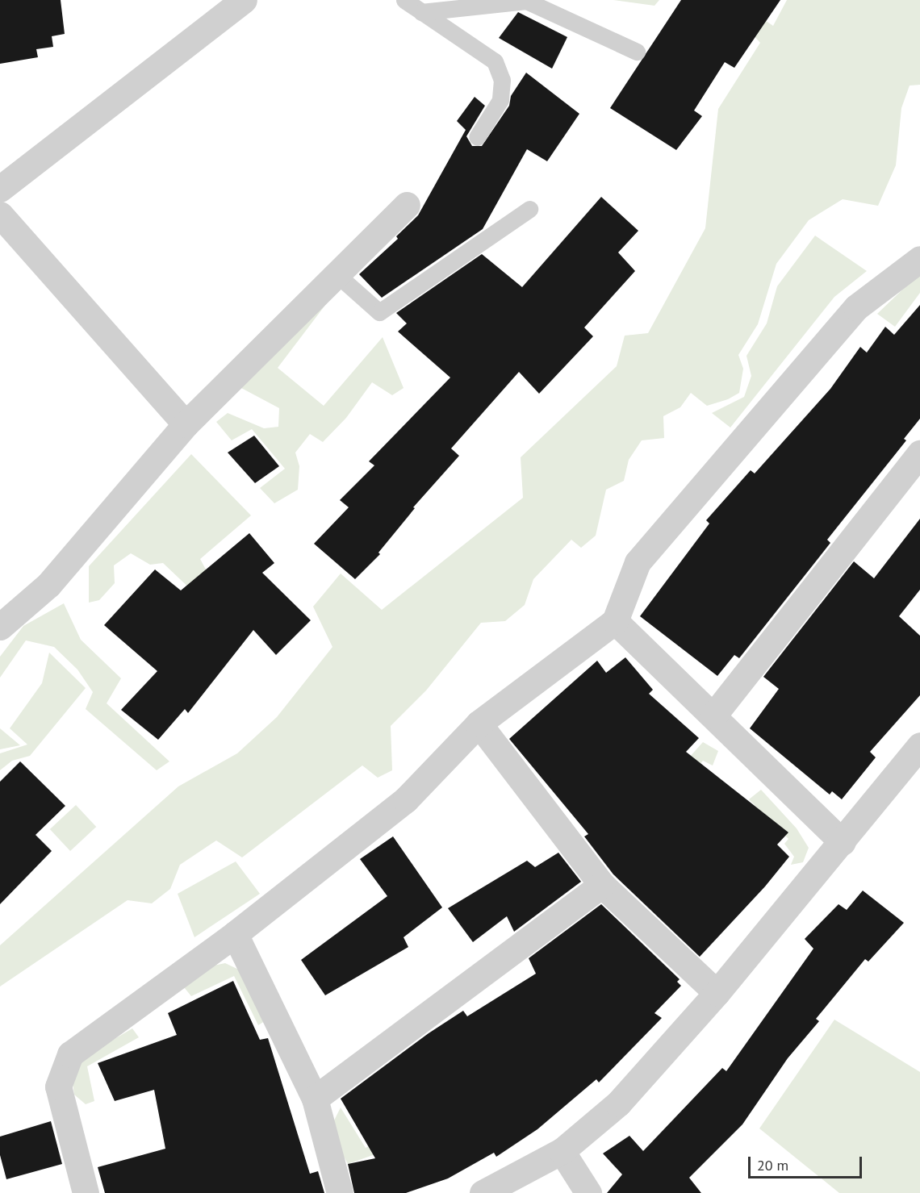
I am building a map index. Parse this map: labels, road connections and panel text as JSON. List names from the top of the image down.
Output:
{
  "scale_bar": "20 m"
}
